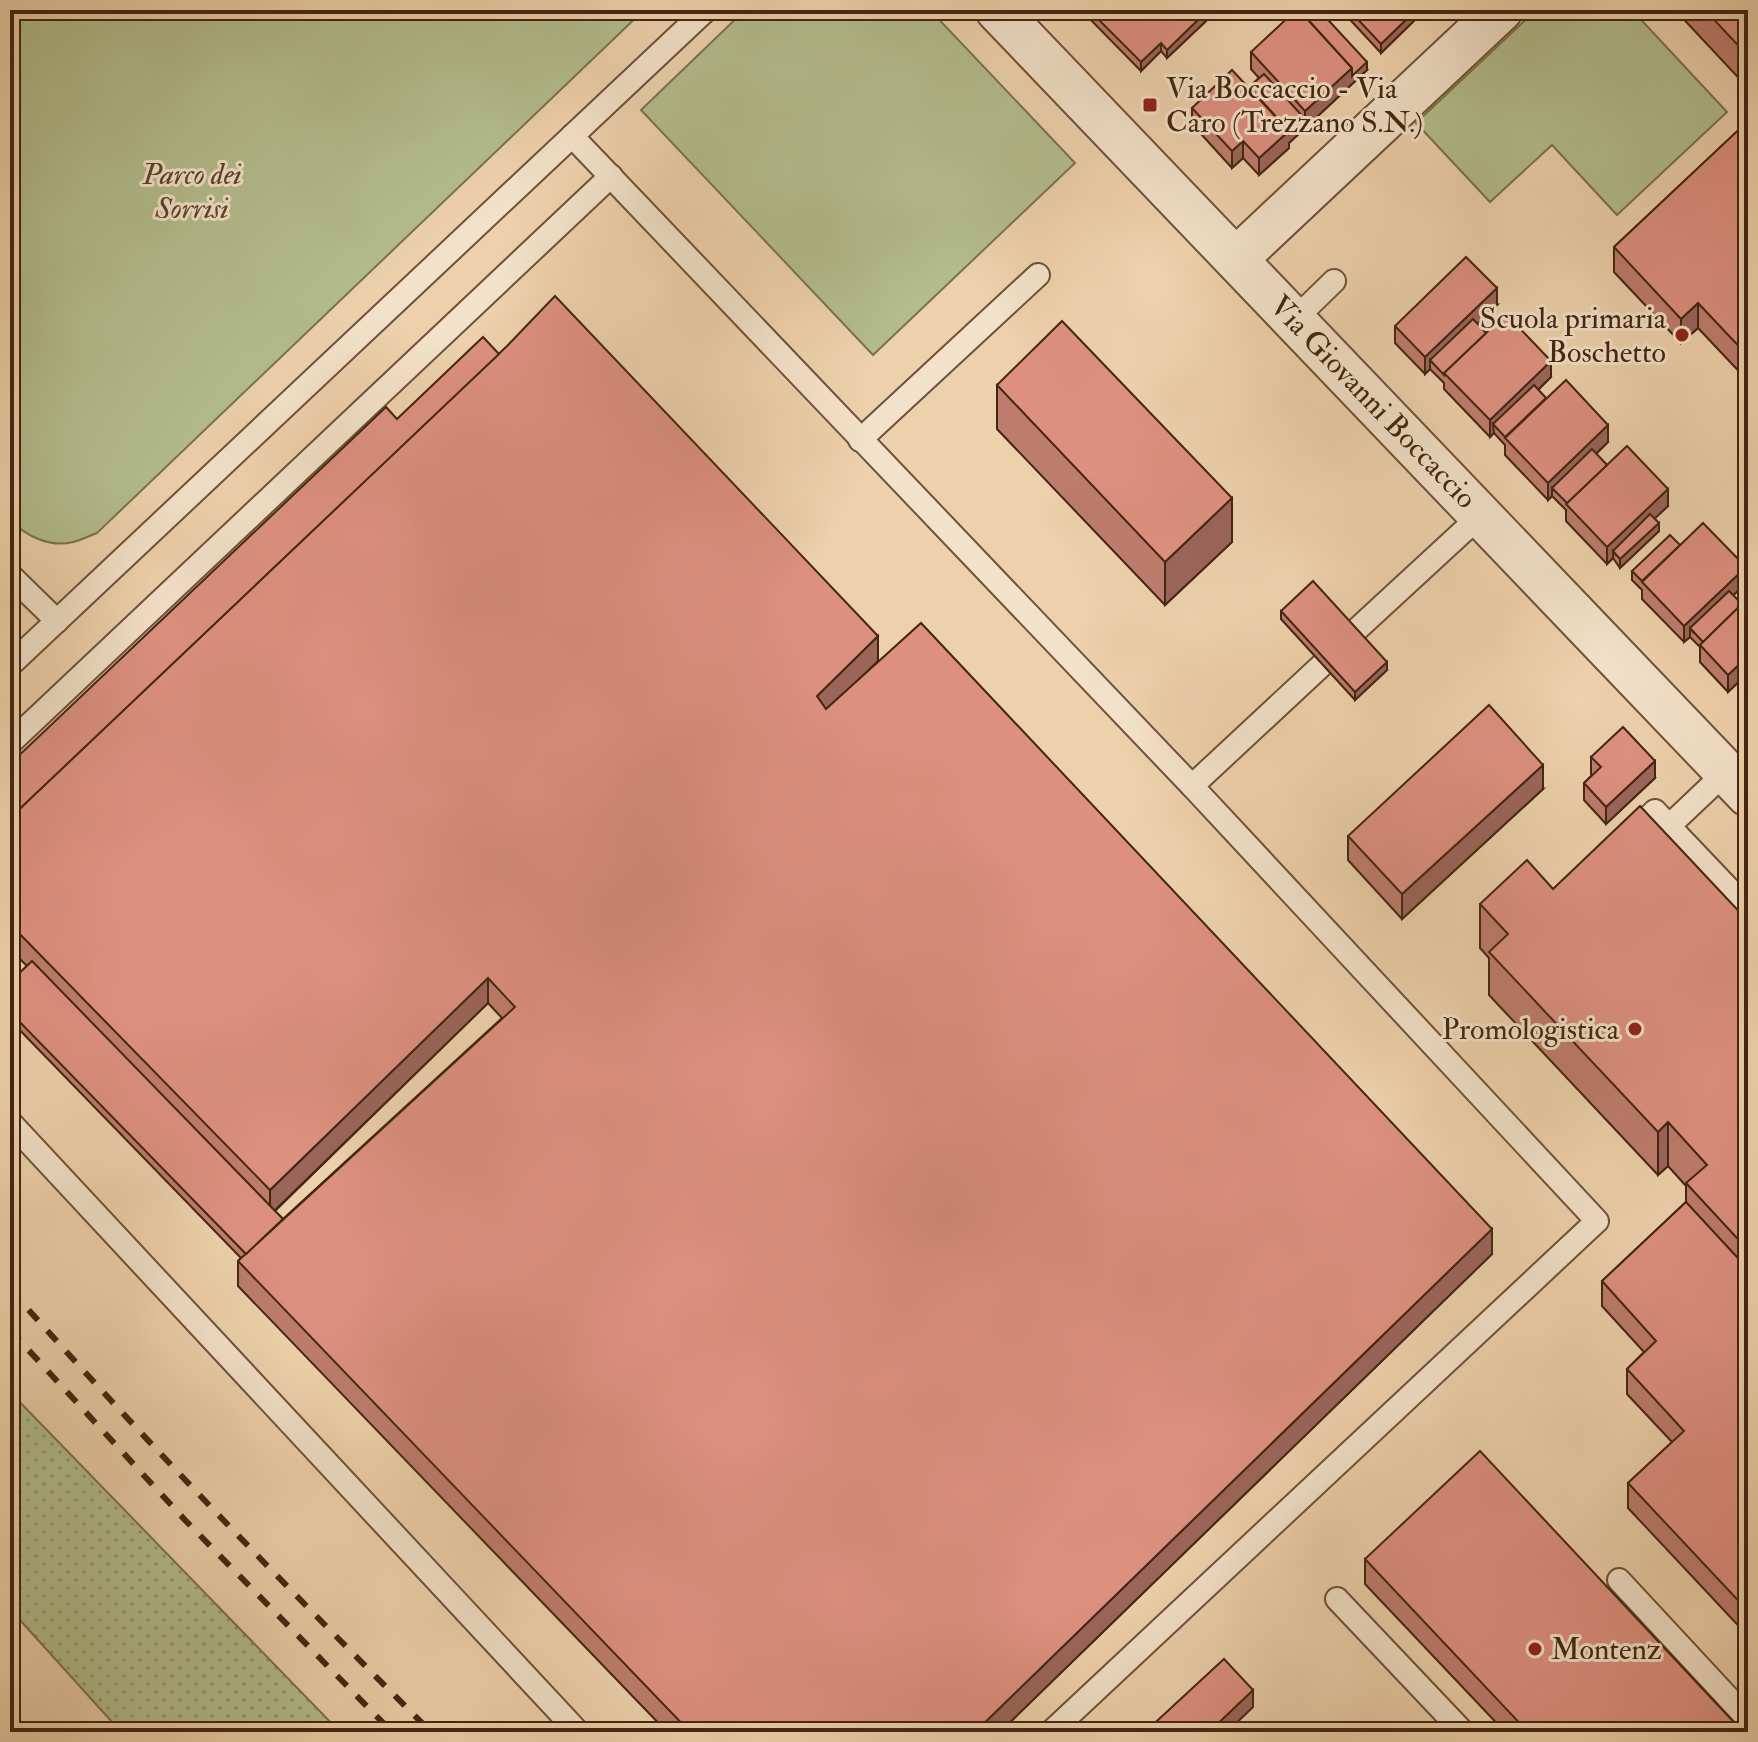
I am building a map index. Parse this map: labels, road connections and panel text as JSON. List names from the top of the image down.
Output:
{
  "streets": {
    "street": ["Via Giovanni Boccaccio"]
  },
  "parks": ["Parco dei Sorrisi"],
  "places": {
    "transit": ["Via Boccaccio - Via Caro (Trezzano S.N.)"],
    "other": ["Scuola primaria Boschetto", "Promologistica", "Montenz"]
  }
}
